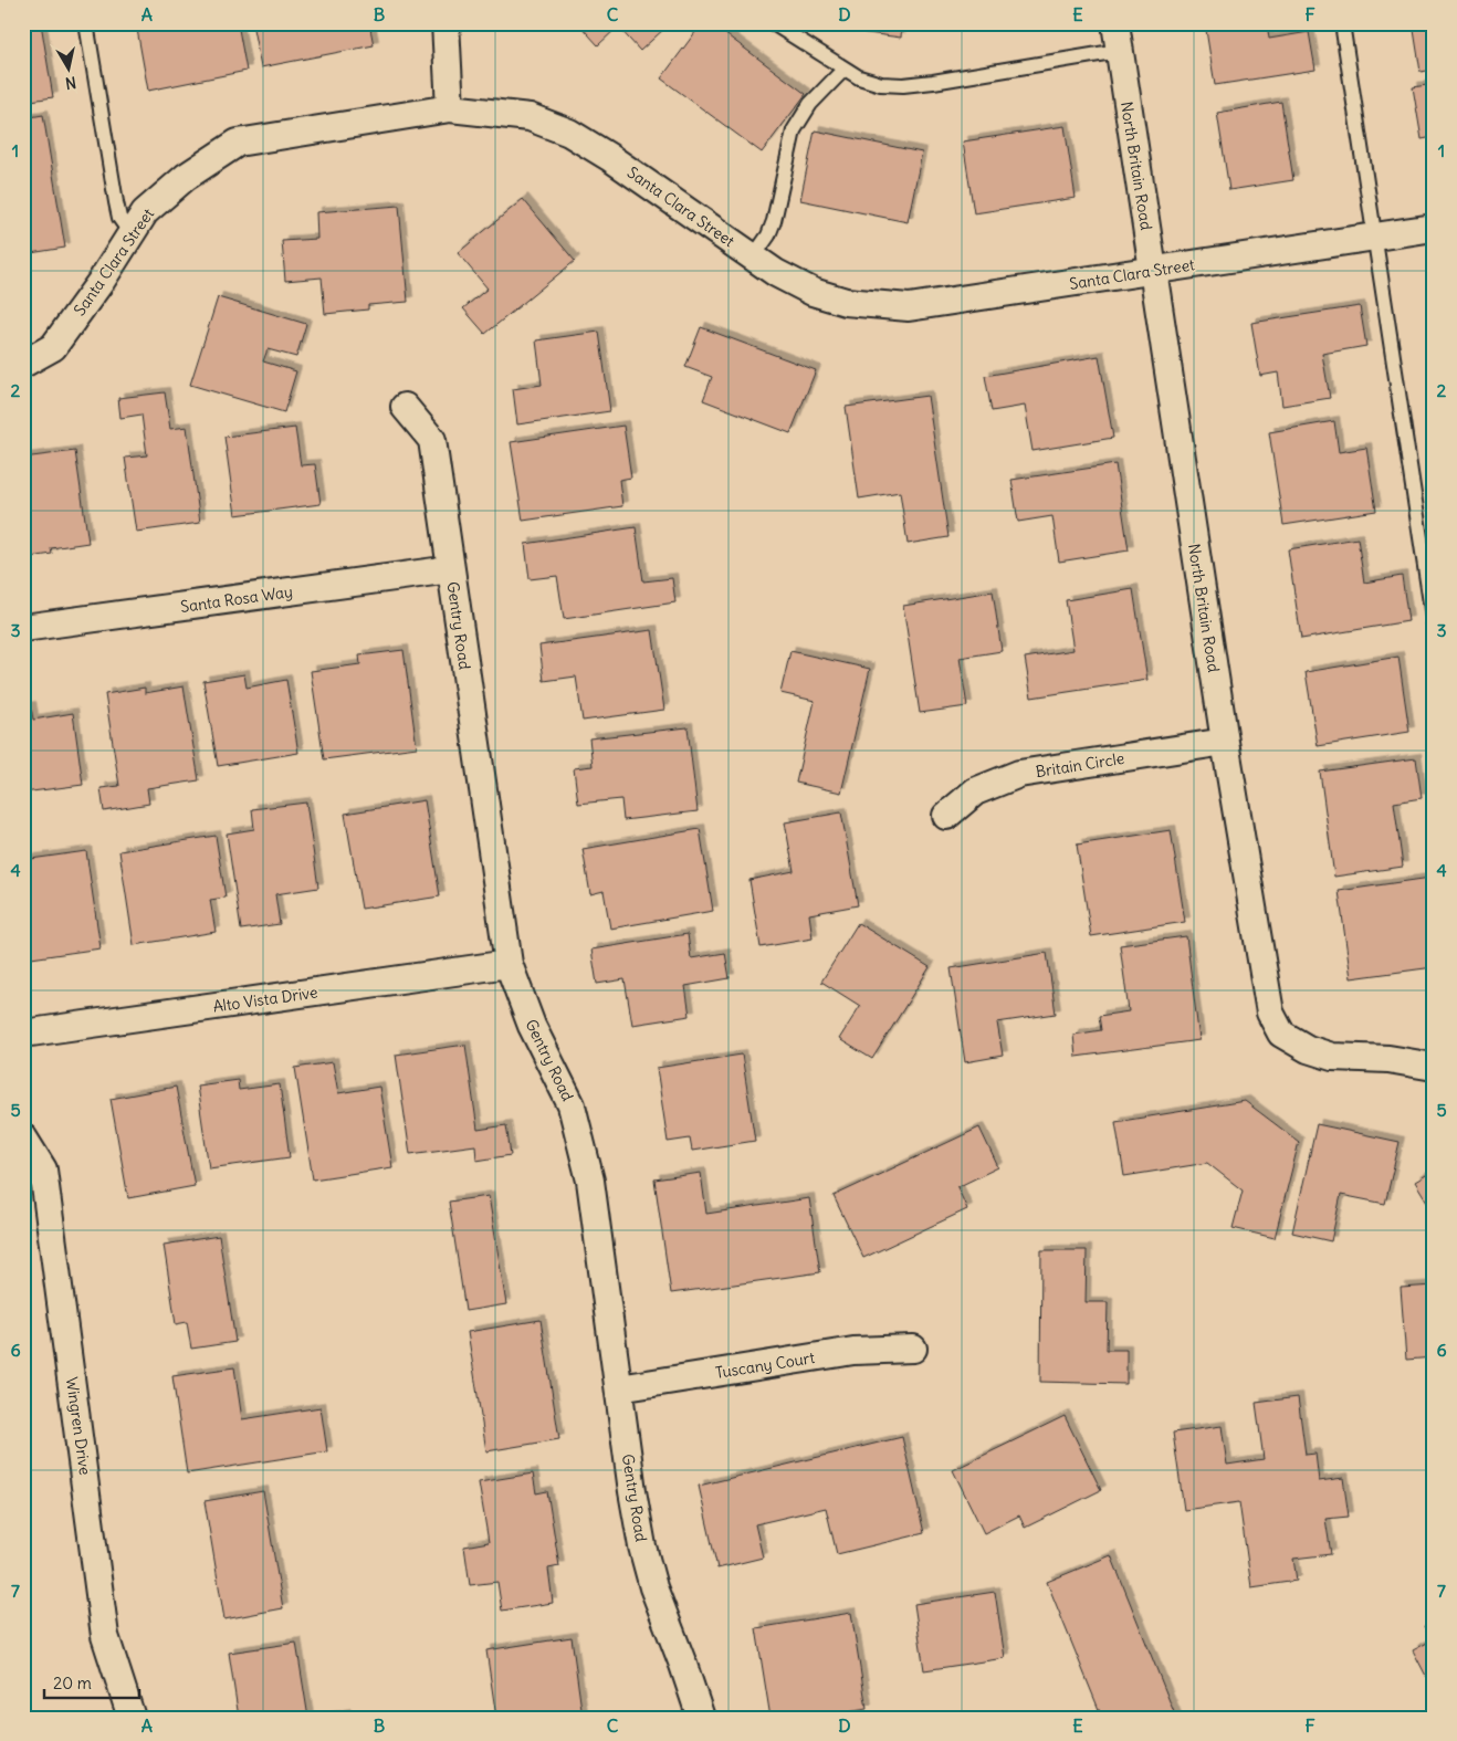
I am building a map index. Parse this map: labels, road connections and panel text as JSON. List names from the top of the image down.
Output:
{
  "streets": {
    "street": [
      "North Britain Road",
      "Santa Clara Street",
      "Santa Rosa Way",
      "Gentry Road",
      "Britain Circle",
      "Alto Vista Drive",
      "Tuscany Court",
      "Wingren Drive"
    ]
  },
  "crossings": [
    ["North Britain Road", "Santa Clara Street"],
    ["North Britain Road", "Britain Circle"],
    ["Santa Rosa Way", "Gentry Road"],
    ["Gentry Road", "Alto Vista Drive"],
    ["Gentry Road", "Tuscany Court"]
  ],
  "scale_bar": "20 m",
  "north": "bottom",
  "grid": {
    "columns": [
      "A",
      "B",
      "C",
      "D",
      "E",
      "F"
    ],
    "rows": [
      "1",
      "2",
      "3",
      "4",
      "5",
      "6",
      "7"
    ]
  }
}
